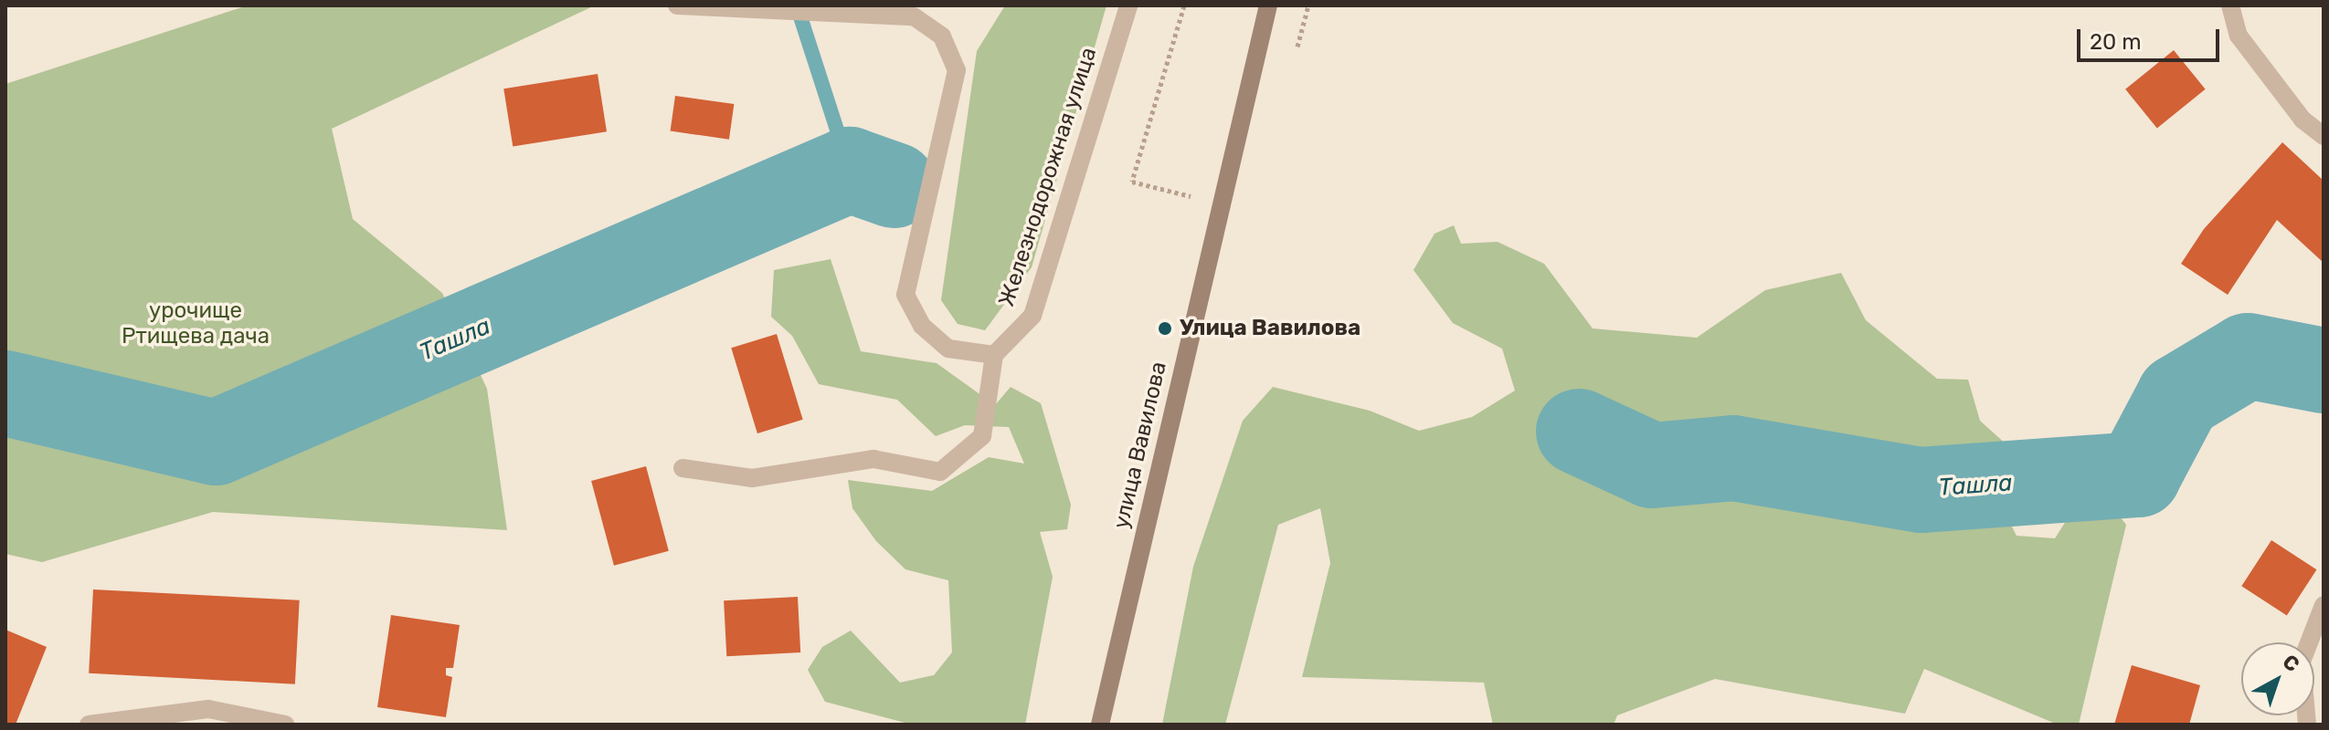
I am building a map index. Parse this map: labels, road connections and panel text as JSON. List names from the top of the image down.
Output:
{
  "streets": {
    "main road": ["улица Вавилова"],
    "street": ["Железнодорожная улица"]
  },
  "water": ["Ташла"],
  "parks": ["урочище Ртищева дача"],
  "places": ["Улица Вавилова"],
  "scale_bar": "20 m",
  "north": "top right"
}
